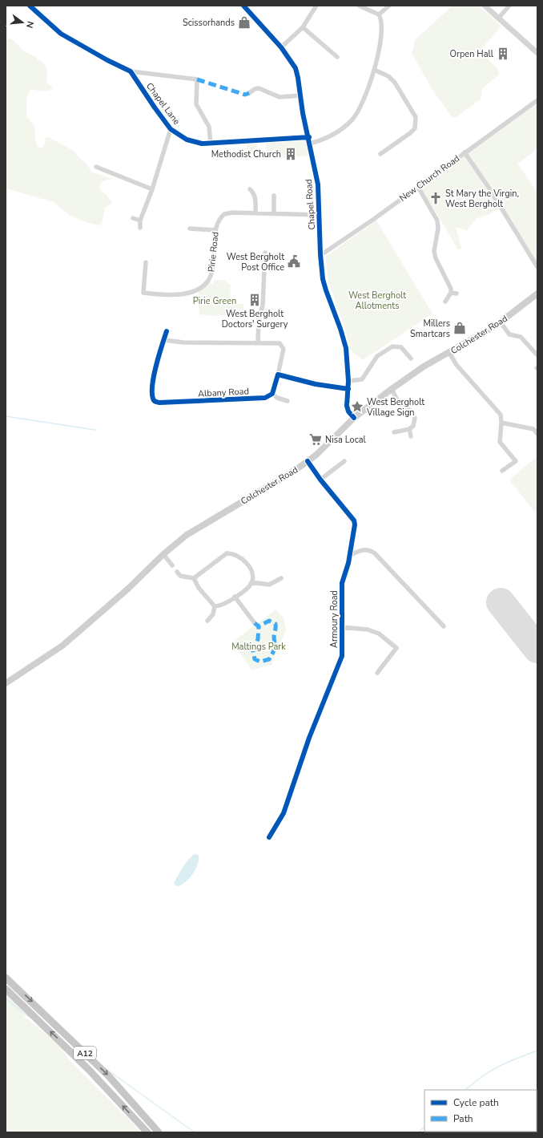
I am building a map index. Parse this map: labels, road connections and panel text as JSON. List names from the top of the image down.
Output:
{
  "streets": {
    "highway": ["A12"],
    "main road": ["Colchester Road"],
    "street": [
      "Chapel Lane",
      "New Church Road",
      "Chapel Road",
      "Pirie Road",
      "Albany Road",
      "Armoury Road"
    ]
  },
  "crossings": [
    ["Chapel Lane", "Chapel Road"],
    ["New Church Road", "Chapel Road"],
    ["Chapel Road", "Pirie Road"],
    ["Chapel Road", "Colchester Road"],
    ["Colchester Road", "Armoury Road"]
  ],
  "parks": ["West Bergholt Allotments", "Pirie Green", "Maltings Park"],
  "places": {
    "shop": ["Scissorhands", "Millers Smartcars"],
    "building": ["Orpen Hall", "Methodist Church", "West Bergholt Doctors' Surgery"],
    "church": ["St Mary the Virgin, West Bergholt"],
    "public building": ["West Bergholt Post Office"],
    "place": ["West Bergholt Village Sign"],
    "supermarket": ["Nisa Local"]
  },
  "legend": ["Cycle path", "Path"],
  "north": "right"
}
